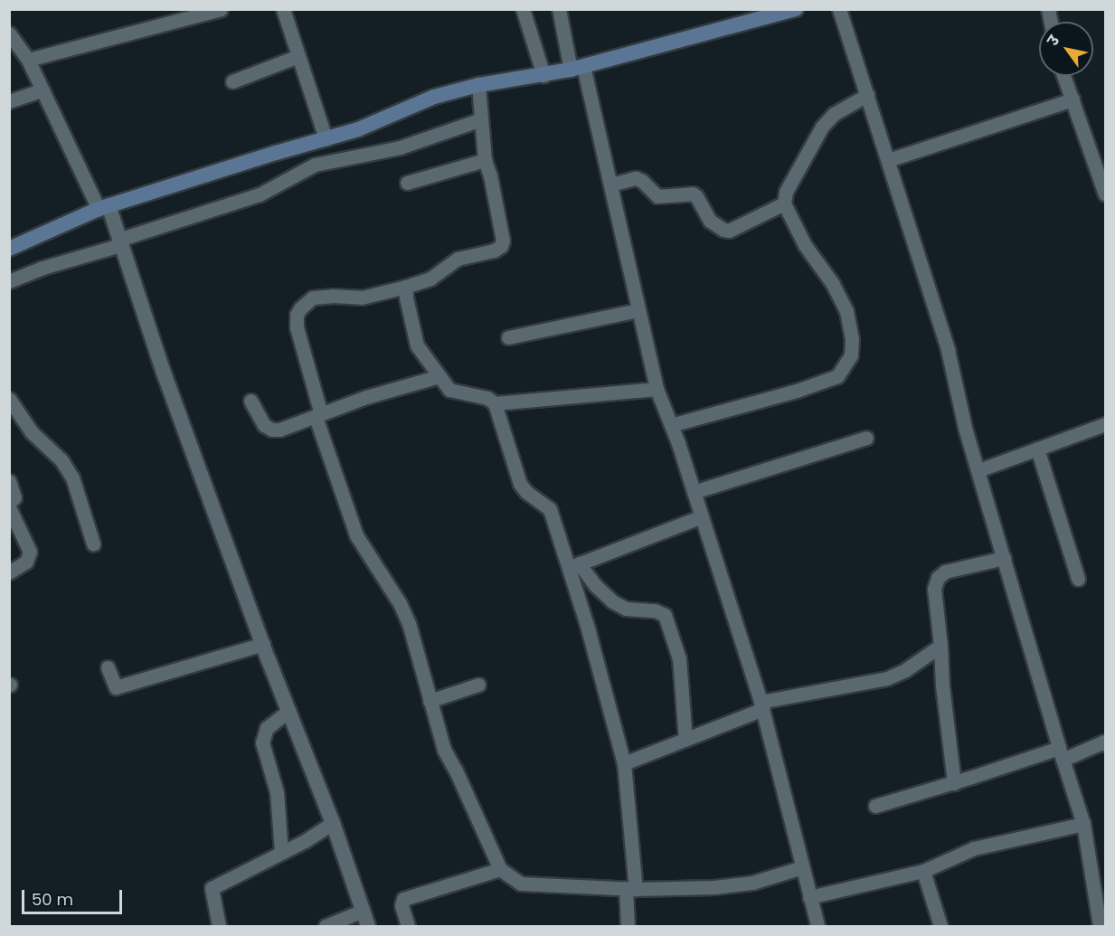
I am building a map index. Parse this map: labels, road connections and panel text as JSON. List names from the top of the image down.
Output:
{
  "scale_bar": "50 m",
  "north": "top left"
}
